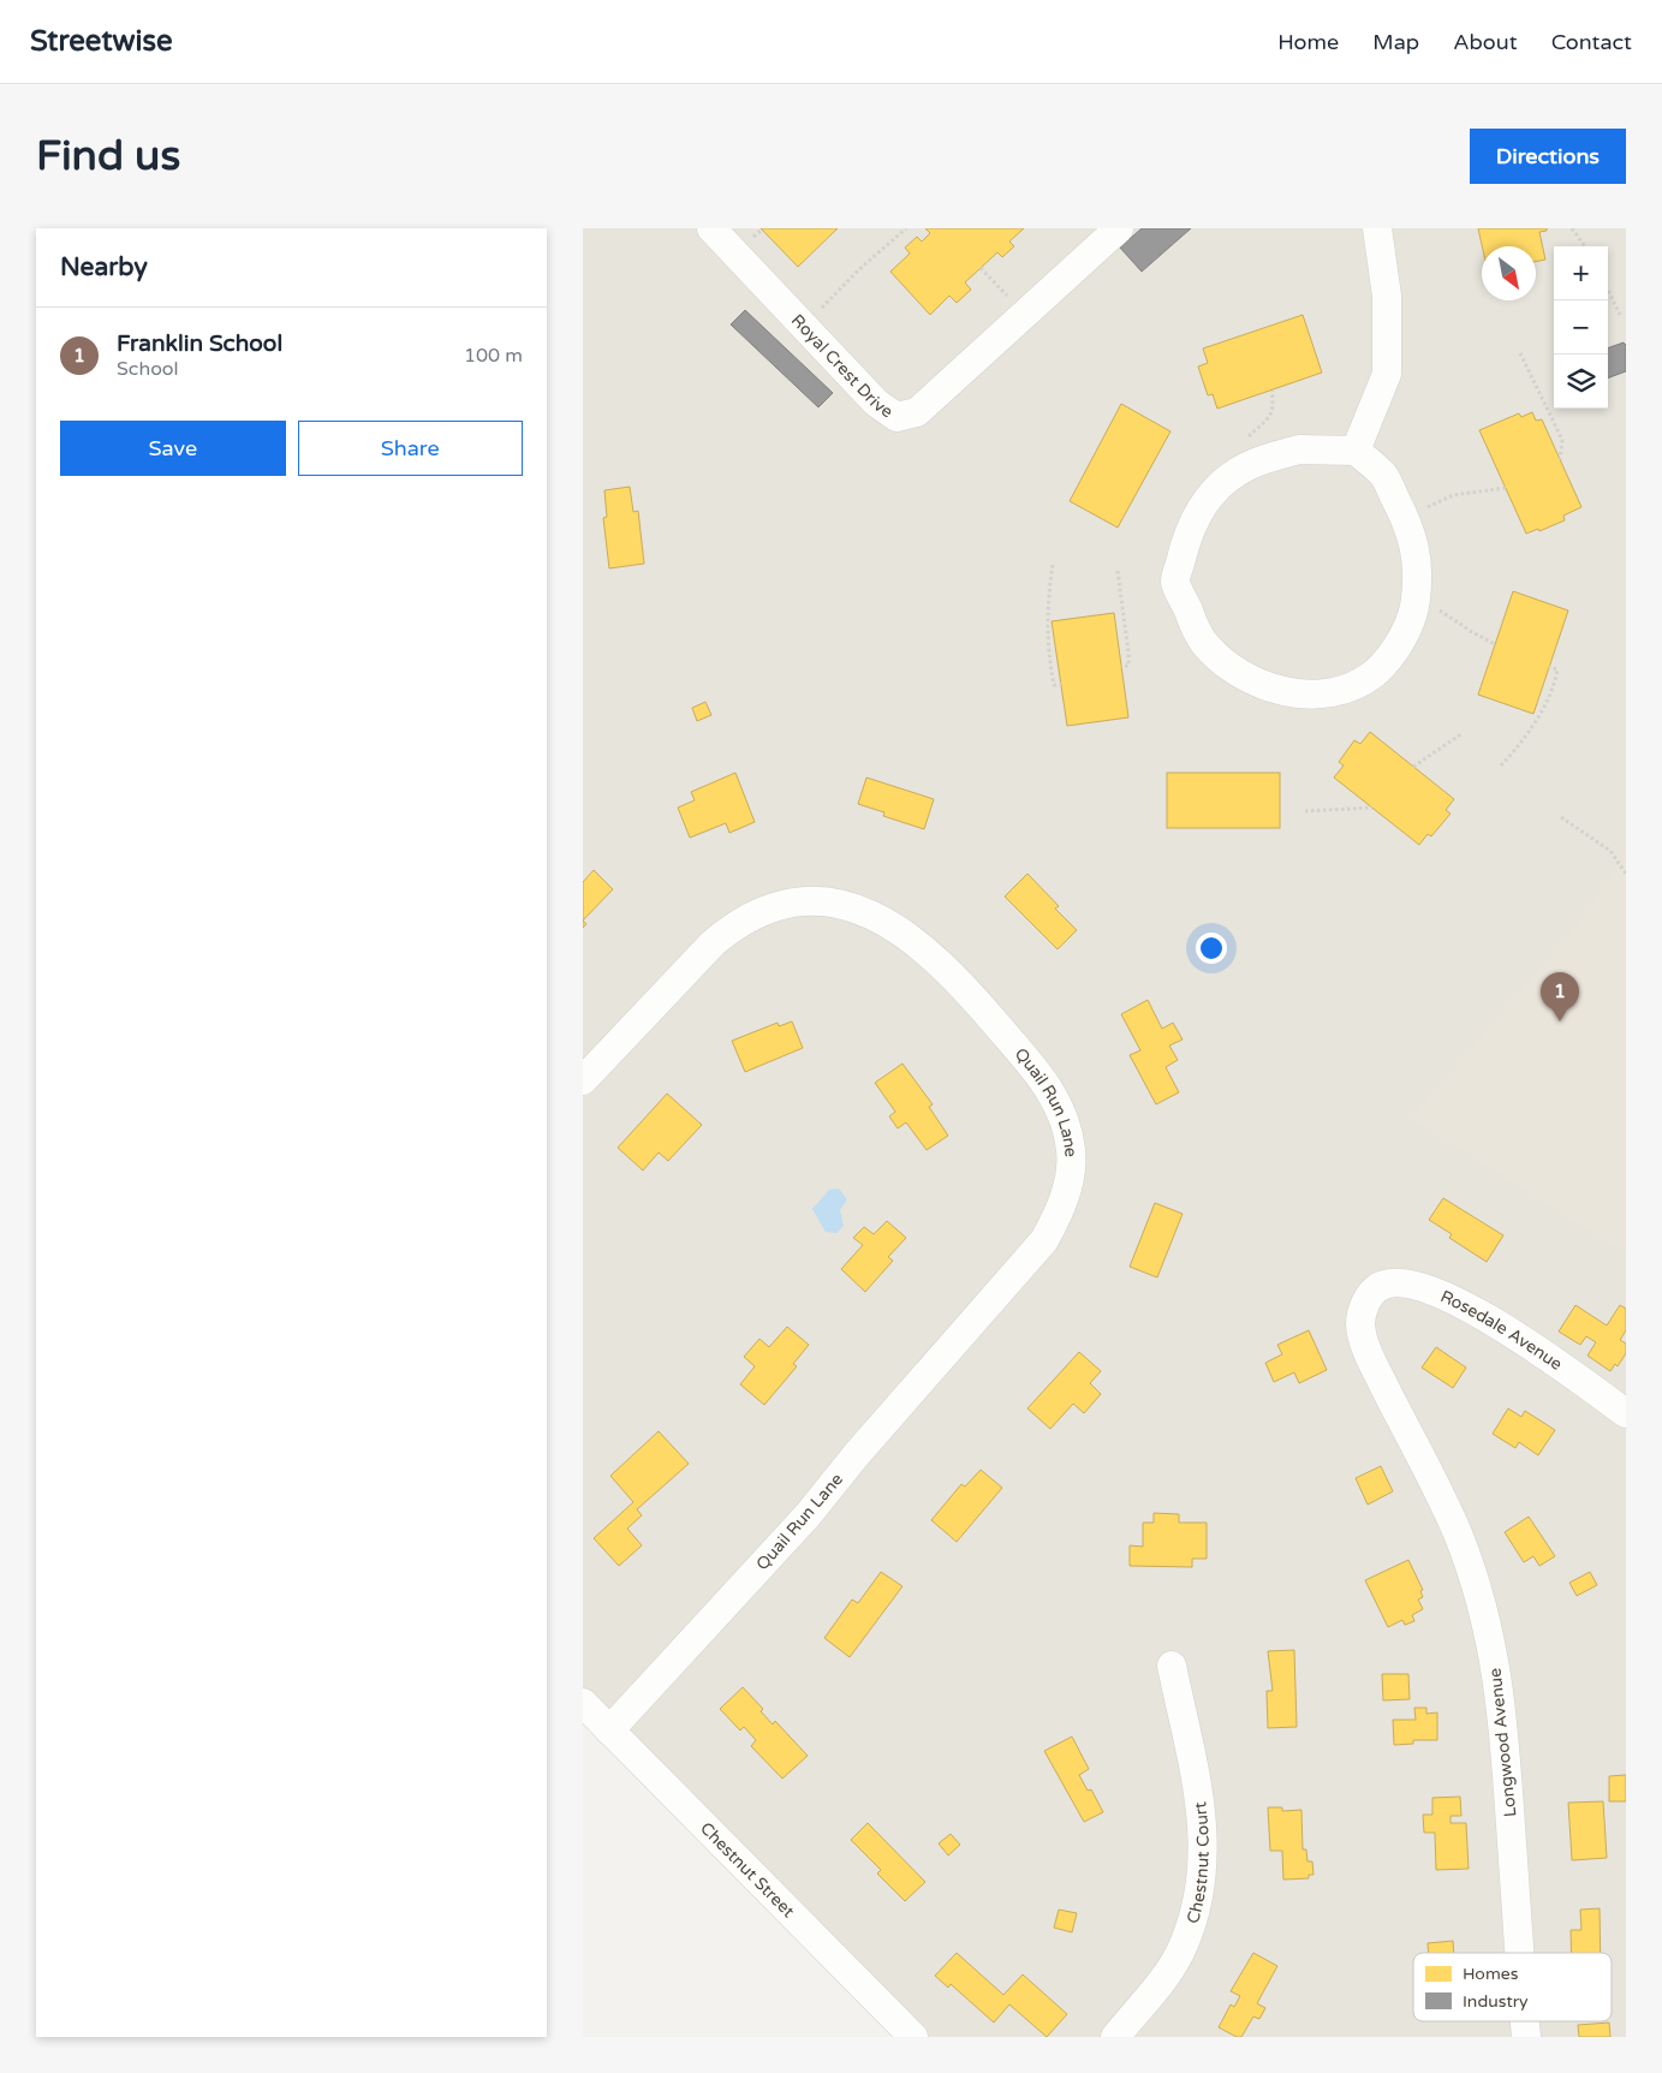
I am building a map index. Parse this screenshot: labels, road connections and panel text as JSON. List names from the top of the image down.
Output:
{
  "streets": {
    "street": [
      "Royal Crest Drive",
      "Quail Run Lane",
      "Rosedale Avenue",
      "Longwood Avenue",
      "Chestnut Court",
      "Chestnut Street"
    ]
  },
  "crossings": [
    ["Quail Run Lane", "Chestnut Street"],
    ["Rosedale Avenue", "Longwood Avenue"]
  ],
  "legend": ["Homes", "Industry"],
  "north": "bottom right",
  "page": {
    "header": "Streetwise",
    "nav": [
      "Home",
      "Map",
      "About",
      "Contact"
    ],
    "buttons": [
      "Directions",
      ["Save", "Share"]
    ],
    "title": "Find us",
    "heading": "Nearby",
    "map_buttons": ["+", "−"],
    "list": [
      {
        "mark": "1",
        "name": "Franklin School",
        "note": "School",
        "value": "100 m"
      }
    ],
    "pins": "1"
  }
}
